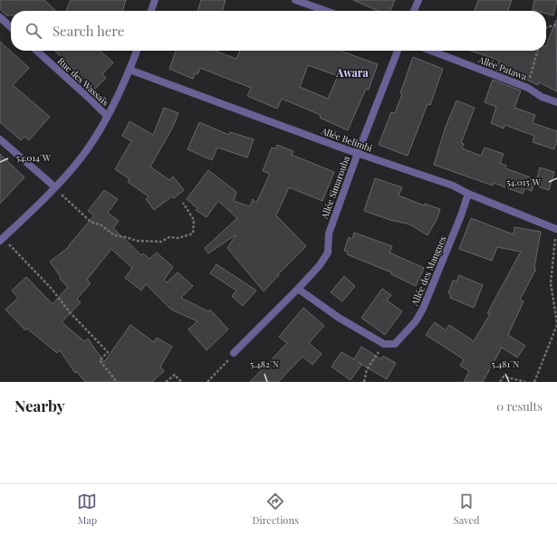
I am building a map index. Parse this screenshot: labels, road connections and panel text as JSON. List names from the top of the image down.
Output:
{
  "streets": {
    "street": [
      "Allée Patawa",
      "Rue des Wassaïs",
      "Allée Belimbi",
      "Allée Simarouba",
      "Allée des Mangues"
    ]
  },
  "crossings": [
    ["Allée Belimbi", "Allée Simarouba"],
    ["Allée Belimbi", "Allée des Mangues"]
  ],
  "districts": ["Awara"],
  "page": {
    "search": "Search here",
    "heading": ["Nearby", "0 results"],
    "nav": ["Map", "Directions", "Saved"]
  },
  "coordinates": [
    "54.014°W",
    "54.015°W",
    "5.482°N",
    "5.481°N"
  ]
}
